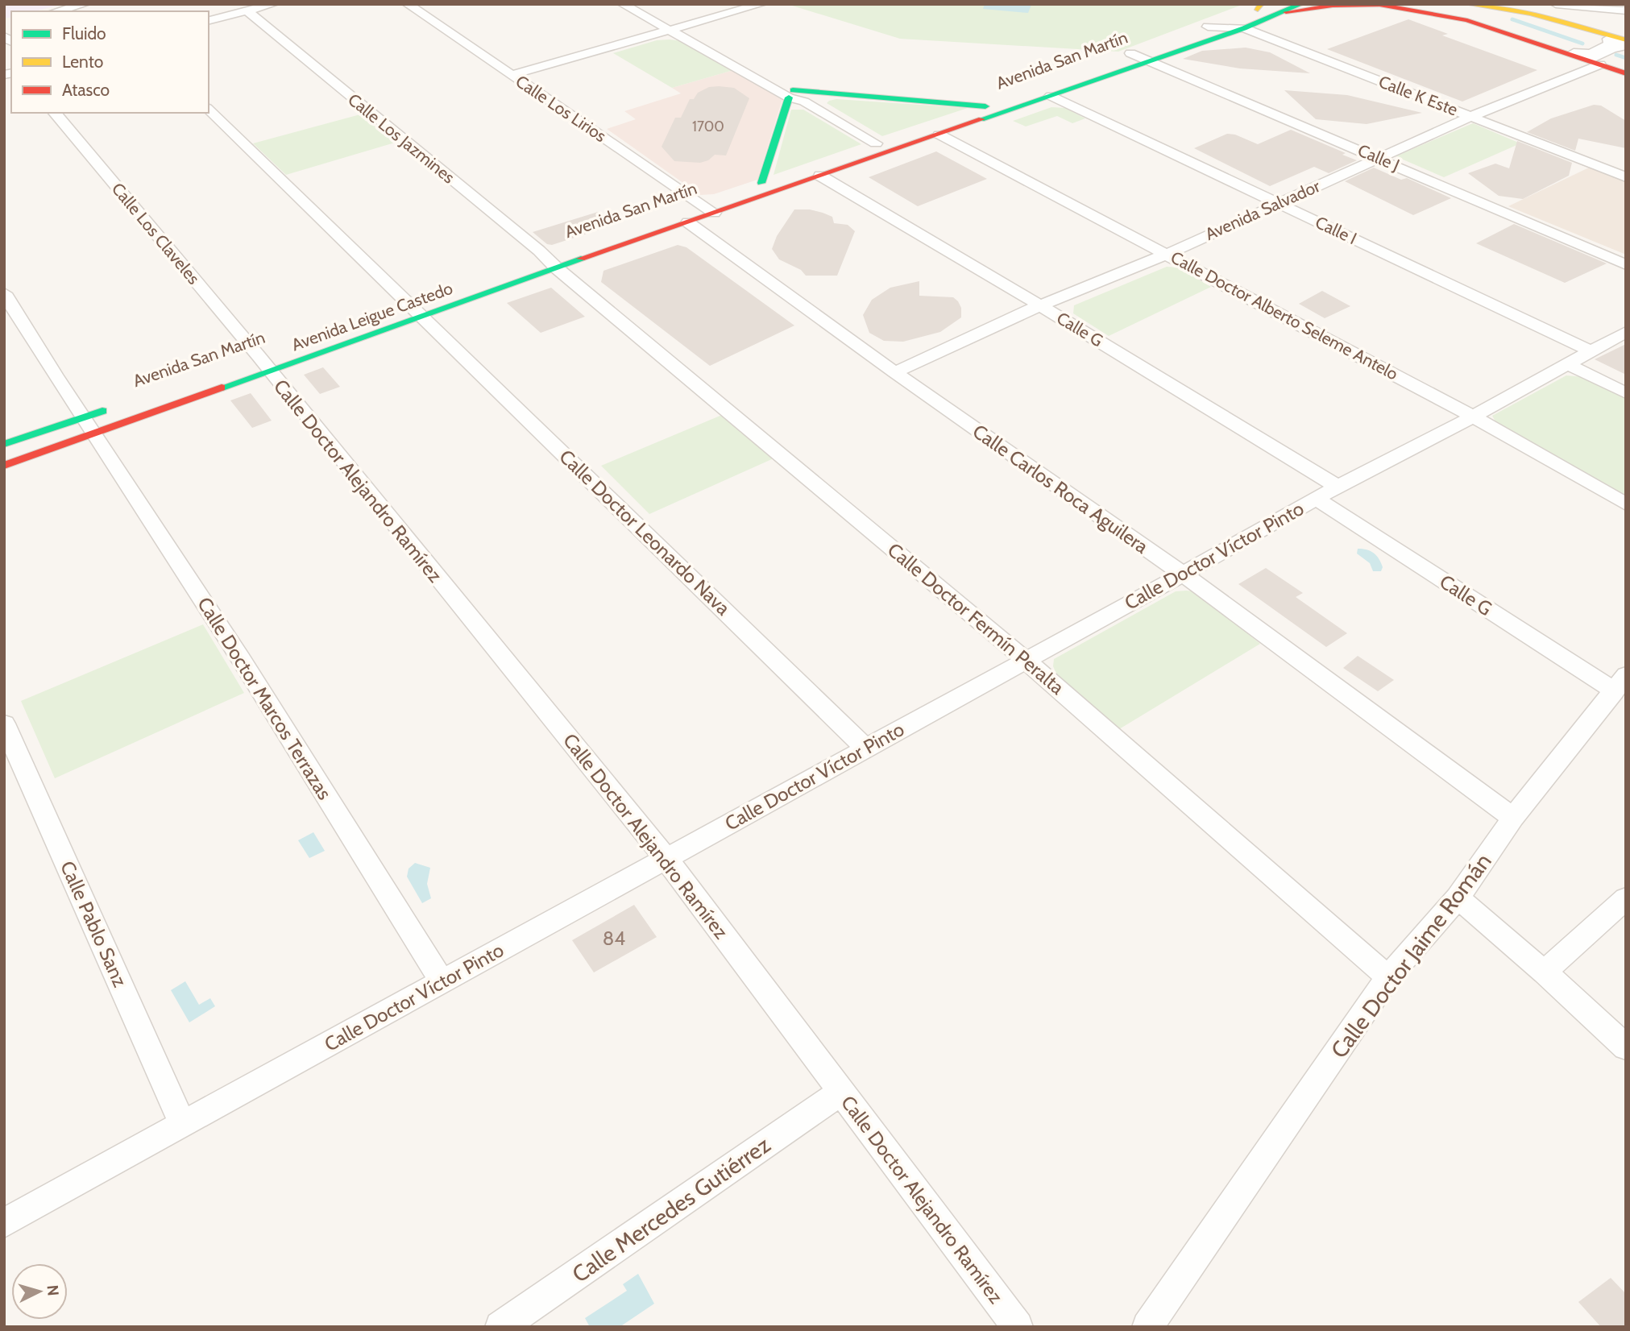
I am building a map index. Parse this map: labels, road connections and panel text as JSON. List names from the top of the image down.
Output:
{
  "streets": {
    "main road": ["Avenida San Martín", "Avenida Leigue Castedo"],
    "street": [
      "Calle K Este",
      "Calle Los Lirios",
      "Calle Los Jazmines",
      "Calle J",
      "Avenida Salvador",
      "Calle I",
      "Calle Los Claveles",
      "Calle Doctor Alberto Seleme Antelo",
      "Calle G",
      "Calle Doctor Alejandro Ramírez",
      "Calle Carlos Roca Aguilera",
      "Calle Doctor Leonardo Nava",
      "Calle Doctor Víctor Pinto",
      "Calle Doctor Fermín Peralta",
      "Calle Doctor Marcos Terrazas",
      "Calle Pablo Sanz",
      "Calle Doctor Jaime Román",
      "Calle Mercedes Gutiérrez"
    ]
  },
  "crossings": [
    ["Avenida San Martín", "Calle K Este"],
    ["Avenida San Martín", "Calle Los Lirios"],
    ["Avenida San Martín", "Calle Los Jazmines"],
    ["Avenida San Martín", "Calle J"],
    ["Avenida San Martín", "Calle I"],
    ["Avenida San Martín", "Calle Doctor Alberto Seleme Antelo"],
    ["Avenida San Martín", "Avenida Leigue Castedo"],
    ["Avenida San Martín", "Calle G"],
    ["Avenida San Martín", "Calle Carlos Roca Aguilera"],
    ["Avenida San Martín", "Calle Doctor Fermín Peralta"],
    ["Avenida San Martín", "Calle Doctor Marcos Terrazas"],
    ["Calle K Este", "Avenida Salvador"],
    ["Calle Los Jazmines", "Avenida Leigue Castedo"],
    ["Calle Los Jazmines", "Calle Doctor Fermín Peralta"],
    ["Calle J", "Avenida Salvador"],
    ["Avenida Salvador", "Calle I"],
    ["Avenida Salvador", "Calle Doctor Alberto Seleme Antelo"],
    ["Avenida Salvador", "Calle G"],
    ["Avenida Salvador", "Calle Carlos Roca Aguilera"],
    ["Calle I", "Calle Doctor Víctor Pinto"],
    ["Calle Los Claveles", "Avenida Leigue Castedo"],
    ["Calle Los Claveles", "Calle Doctor Alejandro Ramírez"],
    ["Calle Doctor Alberto Seleme Antelo", "Calle Doctor Víctor Pinto"],
    ["Avenida Leigue Castedo", "Calle Doctor Alejandro Ramírez"],
    ["Avenida Leigue Castedo", "Calle Carlos Roca Aguilera"],
    ["Avenida Leigue Castedo", "Calle Doctor Leonardo Nava"],
    ["Avenida Leigue Castedo", "Calle Doctor Fermín Peralta"],
    ["Avenida Leigue Castedo", "Calle Doctor Marcos Terrazas"],
    ["Calle G", "Calle Doctor Víctor Pinto"],
    ["Calle G", "Calle Doctor Jaime Román"],
    ["Calle Doctor Alejandro Ramírez", "Calle Doctor Víctor Pinto"],
    ["Calle Doctor Alejandro Ramírez", "Calle Mercedes Gutiérrez"],
    ["Calle Carlos Roca Aguilera", "Calle Doctor Víctor Pinto"],
    ["Calle Carlos Roca Aguilera", "Calle Doctor Jaime Román"],
    ["Calle Doctor Leonardo Nava", "Calle Doctor Víctor Pinto"],
    ["Calle Doctor Víctor Pinto", "Calle Doctor Fermín Peralta"],
    ["Calle Doctor Víctor Pinto", "Calle Doctor Marcos Terrazas"],
    ["Calle Doctor Víctor Pinto", "Calle Pablo Sanz"],
    ["Calle Doctor Fermín Peralta", "Calle Doctor Jaime Román"]
  ],
  "house_numbers": ["1700", "84"],
  "legend": ["Fluido", "Lento", "Atasco"],
  "north": "right"
}
